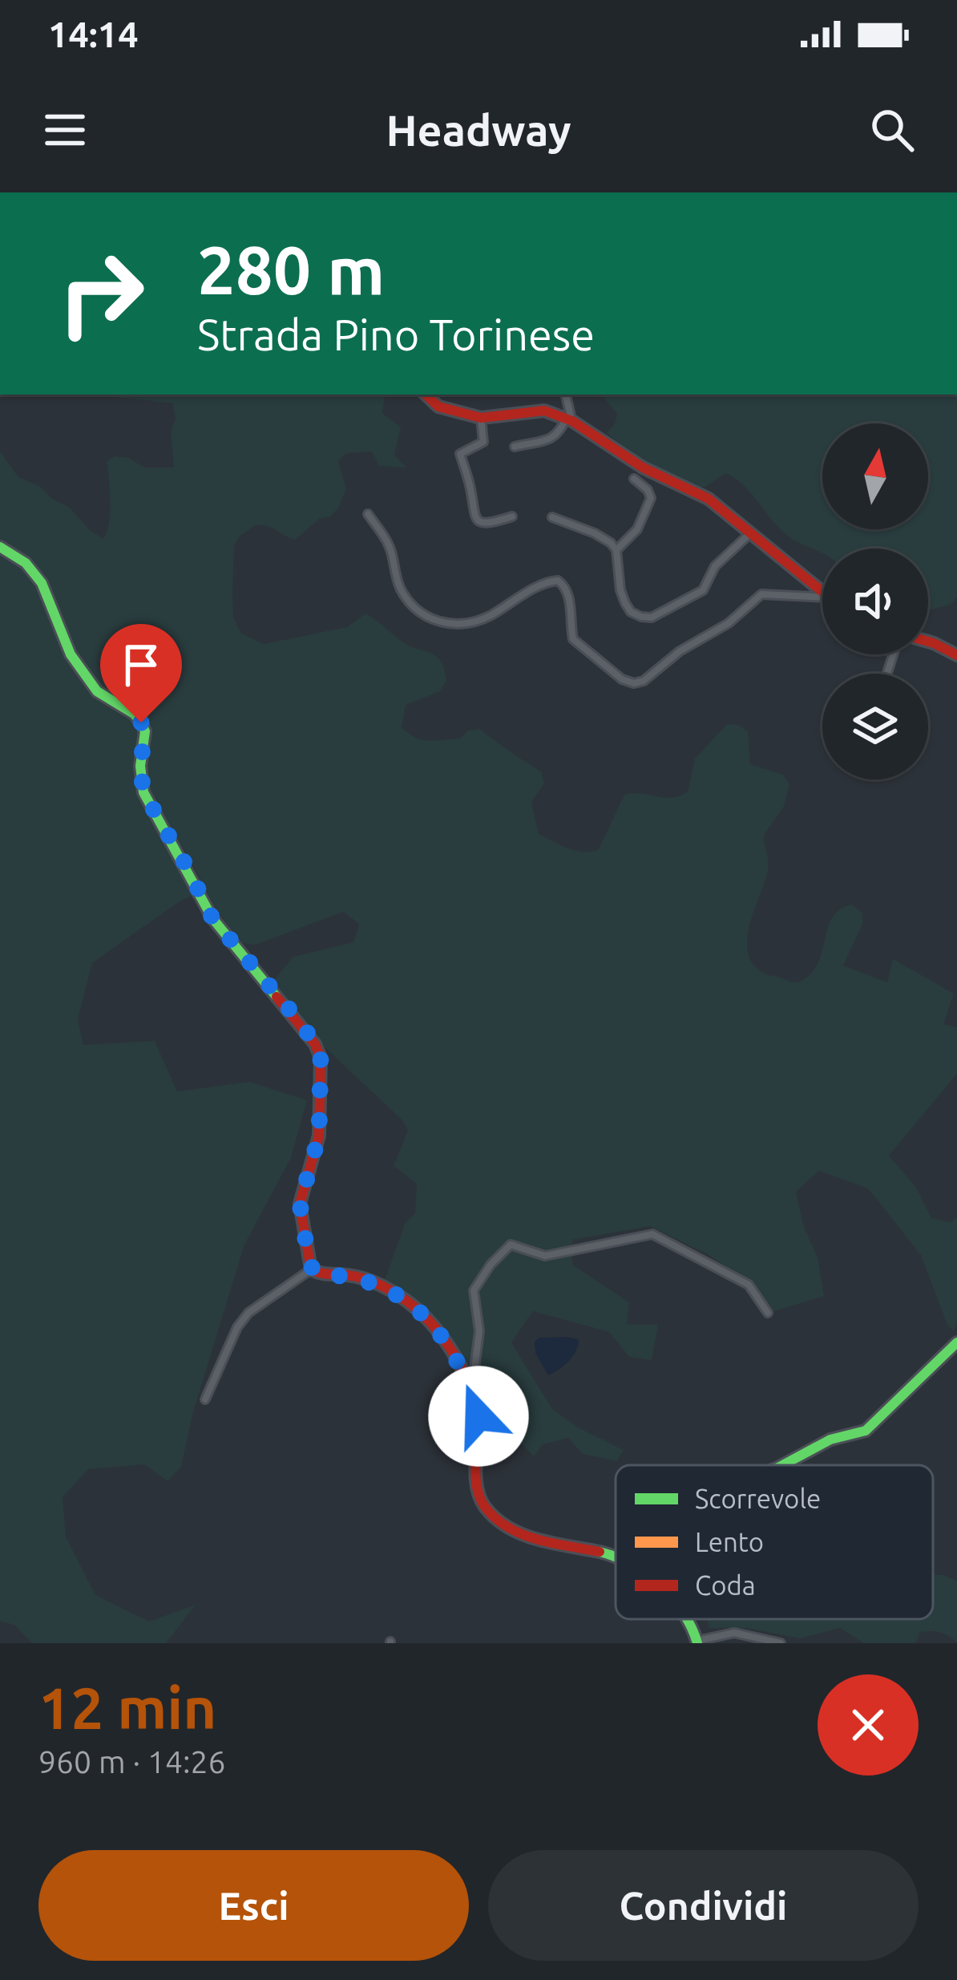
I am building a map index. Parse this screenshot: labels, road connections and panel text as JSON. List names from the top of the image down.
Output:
{
  "legend": ["Scorrevole", "Lento", "Coda"],
  "north": "top",
  "page": {
    "status": "14:14",
    "header": "Headway",
    "turn": ["280 m", "Strada Pino Torinese"],
    "heading": ["12 min", "960 m · 14:26"],
    "buttons": ["Esci", "Condividi"]
  }
}
